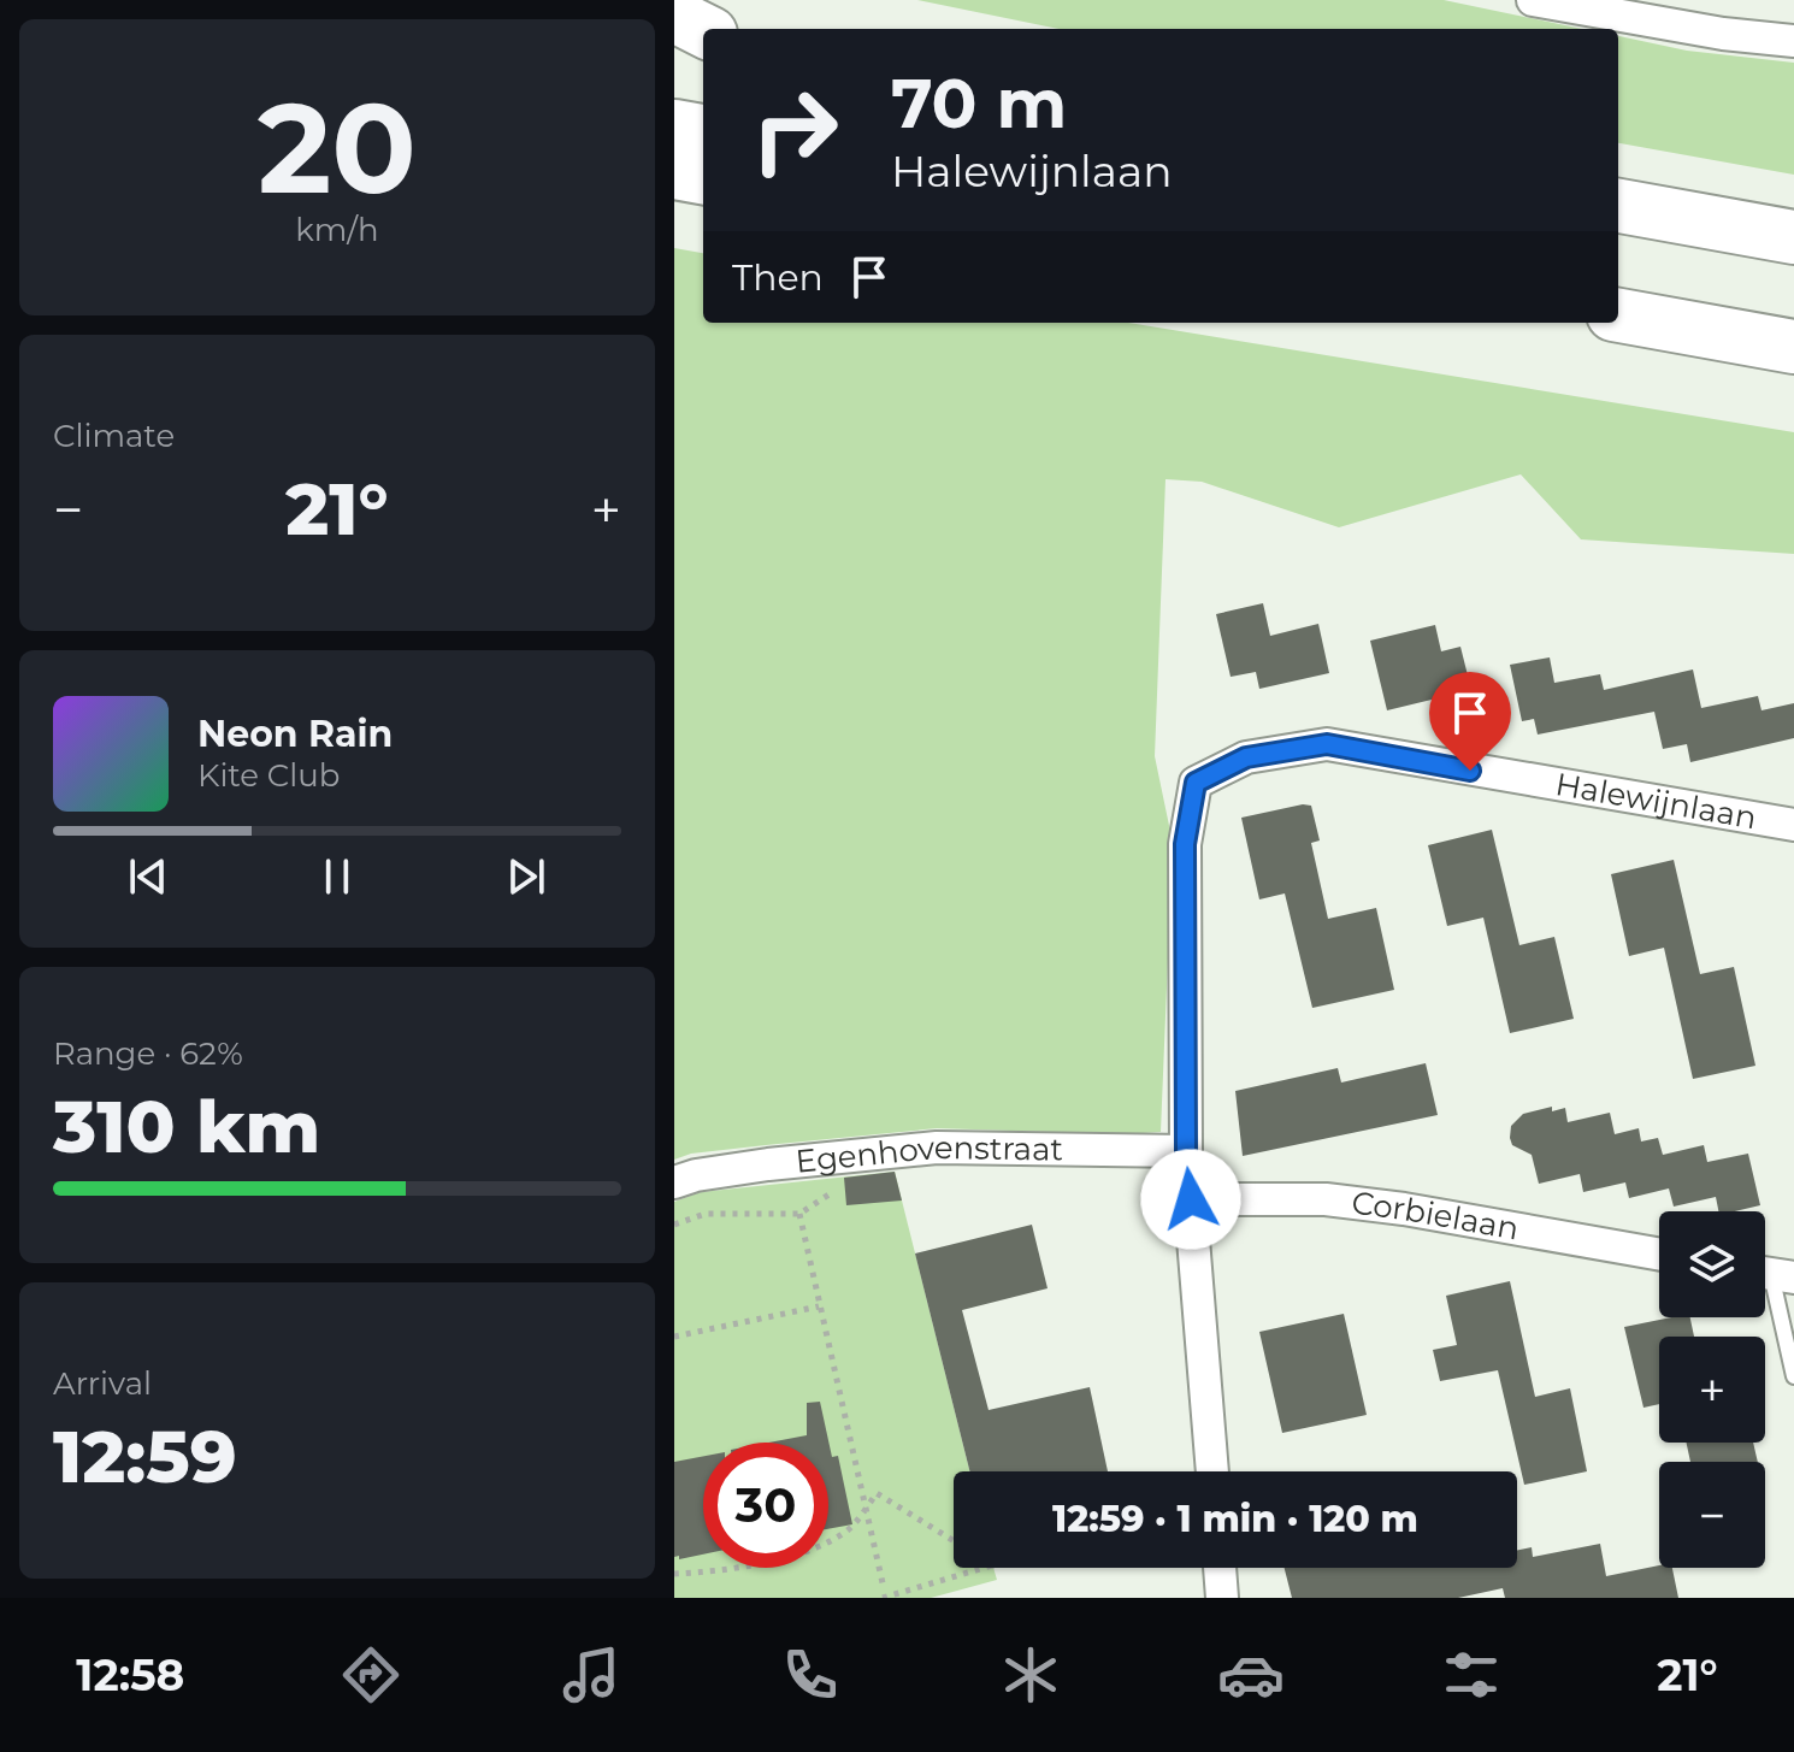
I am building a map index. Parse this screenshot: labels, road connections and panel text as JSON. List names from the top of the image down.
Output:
{
  "streets": {
    "street": ["Halewijnlaan", "Egenhovenstraat", "Corbielaan"]
  },
  "crossings": [
    ["Halewijnlaan", "Egenhovenstraat"],
    ["Halewijnlaan", "Corbielaan"]
  ],
  "page": {
    "tile": [
      ["20", "km/h"],
      "Climate",
      ["Range · 62%", "310 km"],
      ["Arrival", "12:59"]
    ],
    "turn": ["70 m", "Halewijnlaan"],
    "then": "Then",
    "heat": ["−", "21°", "+"],
    "song": ["Neon Rain", "Kite Club"],
    "map_buttons": ["+", "−"],
    "limit": "30",
    "trip": "12:59 · 1 min · 120 m",
    "tabs": ["12:58", "21°"]
  }
}
